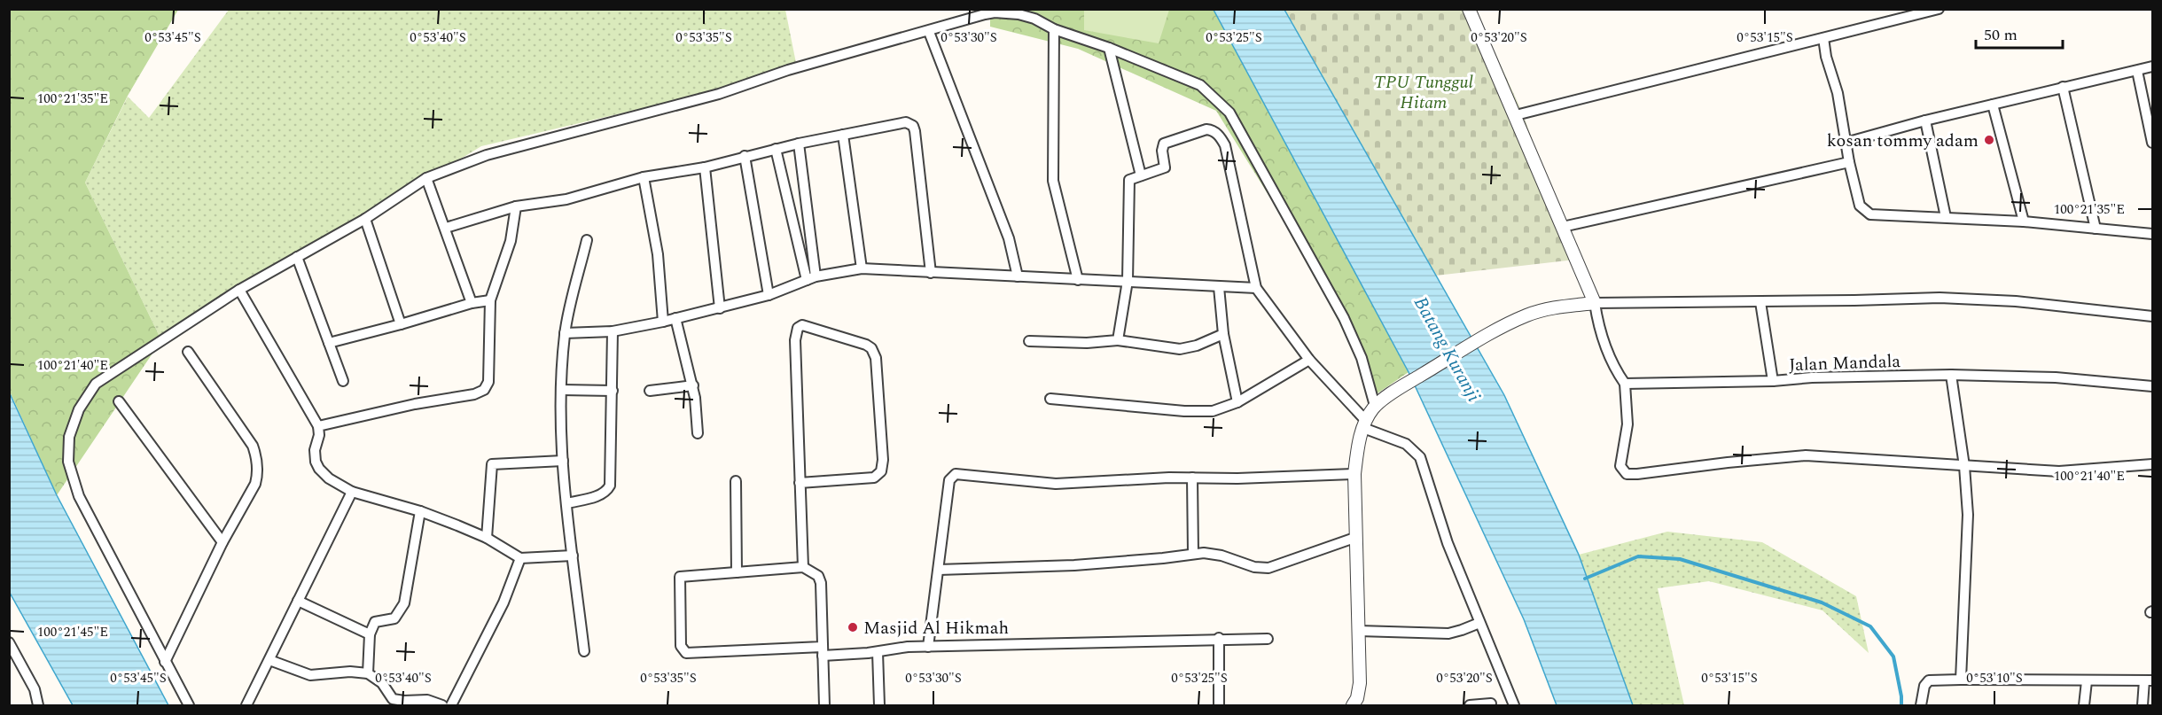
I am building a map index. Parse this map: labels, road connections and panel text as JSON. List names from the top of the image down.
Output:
{
  "streets": {
    "street": ["Jalan Mandala"]
  },
  "water": ["Batang Kuranji"],
  "parks": ["TPU Tunggul Hitam"],
  "places": ["kosan tommy adam", "Masjid Al Hikmah"],
  "scale_bar": "50 m",
  "coordinates": [
    "0°53'45\"S",
    "0°53'40\"S",
    "0°53'35\"S",
    "0°53'30\"S",
    "0°53'25\"S",
    "0°53'20\"S",
    "0°53'15\"S",
    "100°21'35\"E",
    "100°21'40\"E",
    "100°21'45\"E",
    "0°53'10\"S"
  ]
}
